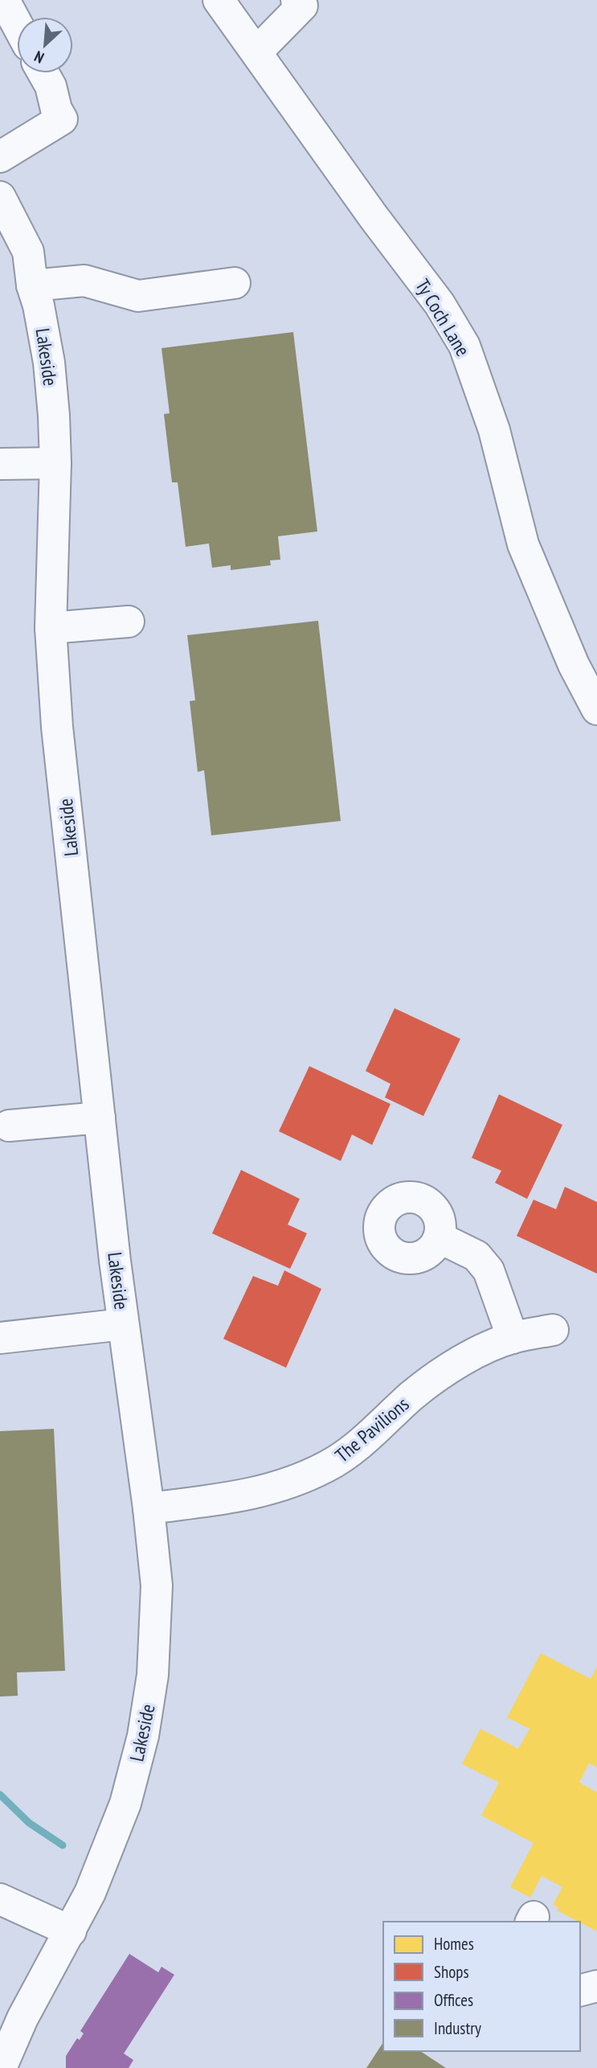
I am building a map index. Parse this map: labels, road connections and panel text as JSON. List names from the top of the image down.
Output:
{
  "streets": {
    "street": ["Ty Coch Lane", "Lakeside", "The Pavilions"]
  },
  "crossings": [
    ["Lakeside", "The Pavilions"]
  ],
  "legend": [
    "Homes",
    "Shops",
    "Offices",
    "Industry"
  ],
  "north": "bottom left"
}
